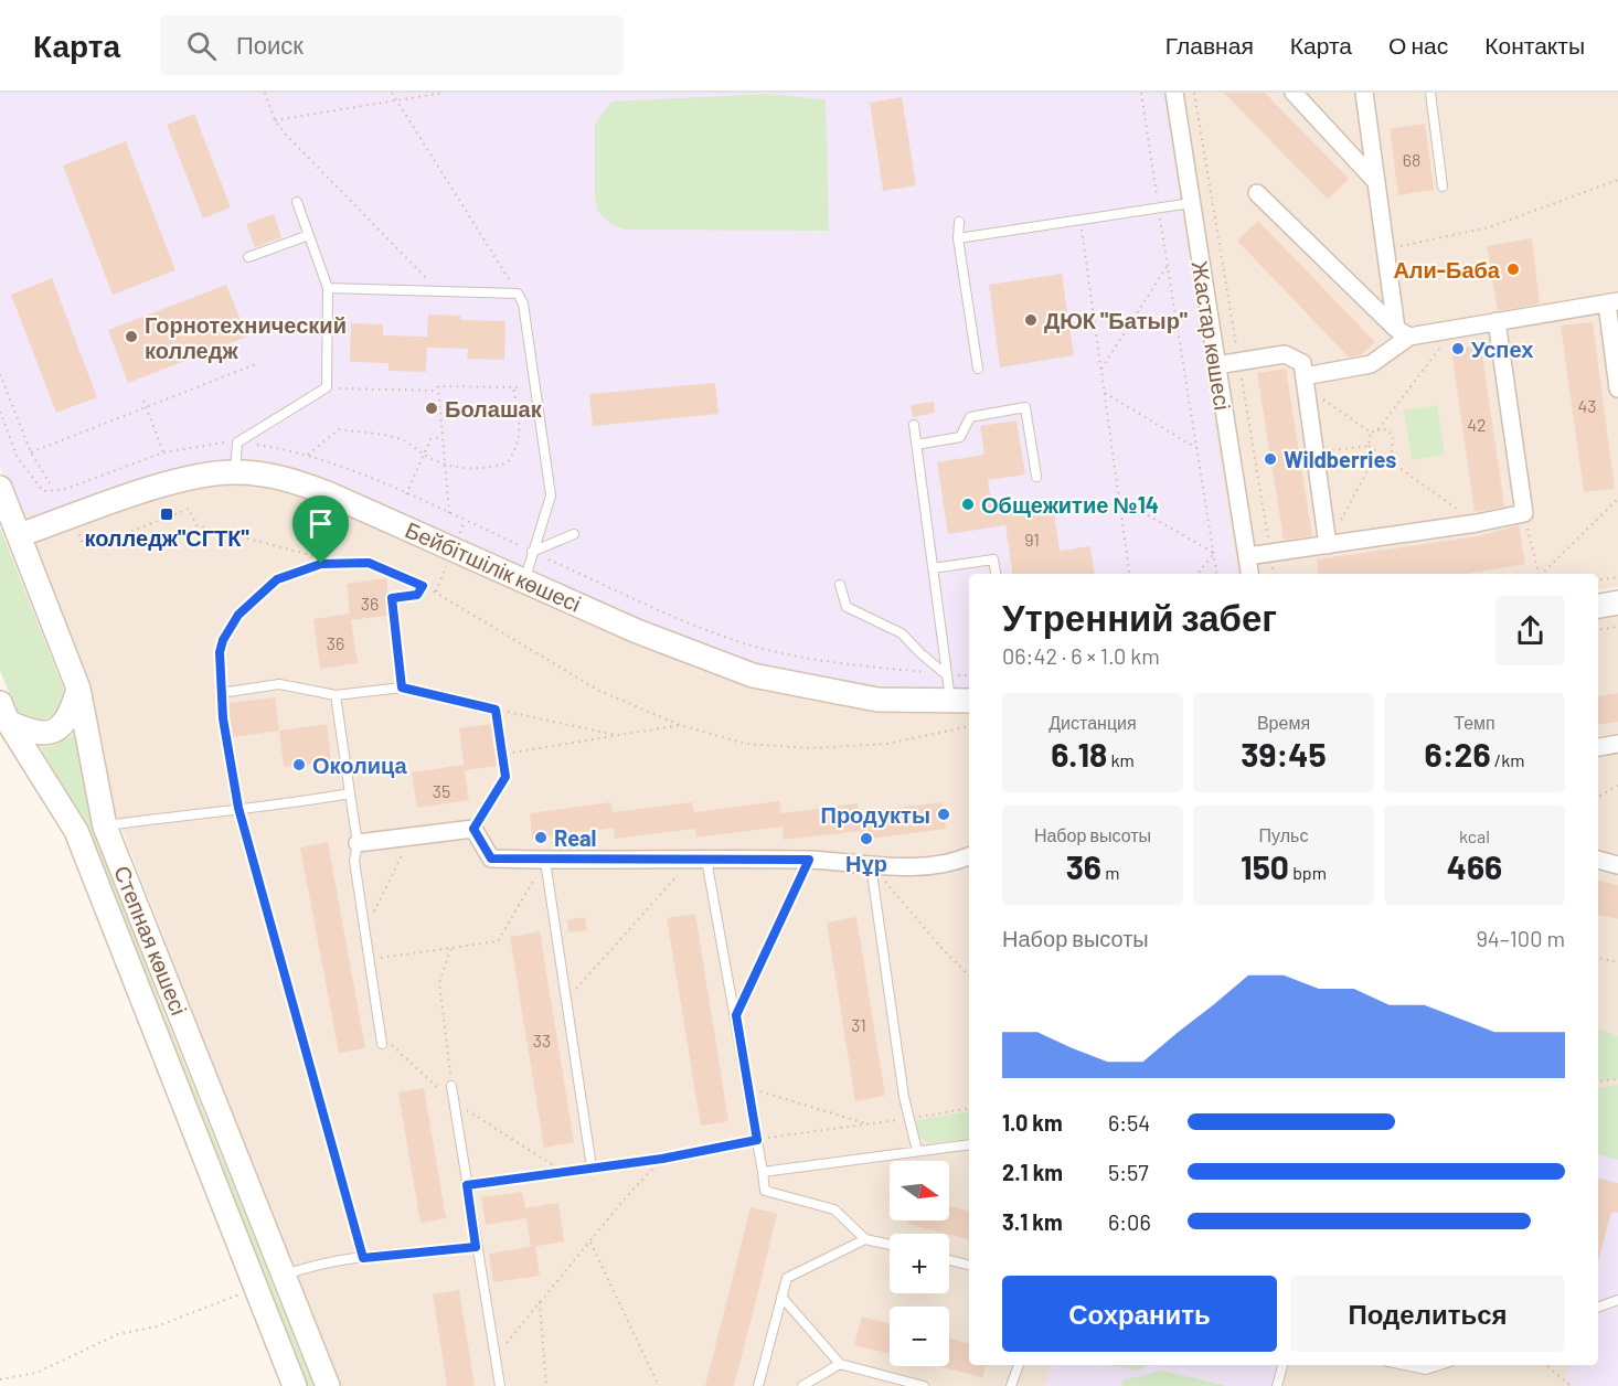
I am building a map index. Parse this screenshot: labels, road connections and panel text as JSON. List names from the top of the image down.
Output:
{
  "streets": {
    "street": ["Жастар көшесі", "Бейбітшілік көшесі", "Степная көшесі"]
  },
  "crossings": [
    ["Бейбітшілік көшесі", "Степная көшесі"]
  ],
  "places": {
    "other": [
      "Али-Баба",
      "ДЮК \"Батыр\"",
      "Горнотехнический колледж",
      "Успех",
      "Болашак",
      "Wildberries",
      "Общежитие №14",
      "Околица",
      "Продукты",
      "Real",
      "Нұр"
    ],
    "transit": ["колледж\"СГТК\""]
  },
  "house_numbers": [
    "68",
    "43",
    "42",
    "91",
    "36",
    "36",
    "35",
    "31",
    "33"
  ],
  "north": "right",
  "page": {
    "header": "Карта",
    "search": "Поиск",
    "nav": [
      "Главная",
      "Карта",
      "О нас",
      "Контакты"
    ],
    "heading": ["Утренний забег", "06:42 · 6 × 1.0 km"],
    "stats": [
      ["Дистанция", "6.18 km"],
      ["Время", "39:45"],
      ["Темп", "6:26 /km"],
      ["Набор высоты", "36 m"],
      ["Пульс", "150 bpm"],
      ["kcal", "466"]
    ],
    "chart": ["Набор высоты", "94–100 m"],
    "list": [
      {
        "name": "1.0 km",
        "note": "6:54"
      },
      {
        "name": "2.1 km",
        "note": "5:57"
      },
      {
        "name": "3.1 km",
        "note": "6:06"
      }
    ],
    "map_buttons": ["+", "−"],
    "buttons": ["Сохранить", "Поделиться"]
  }
}
